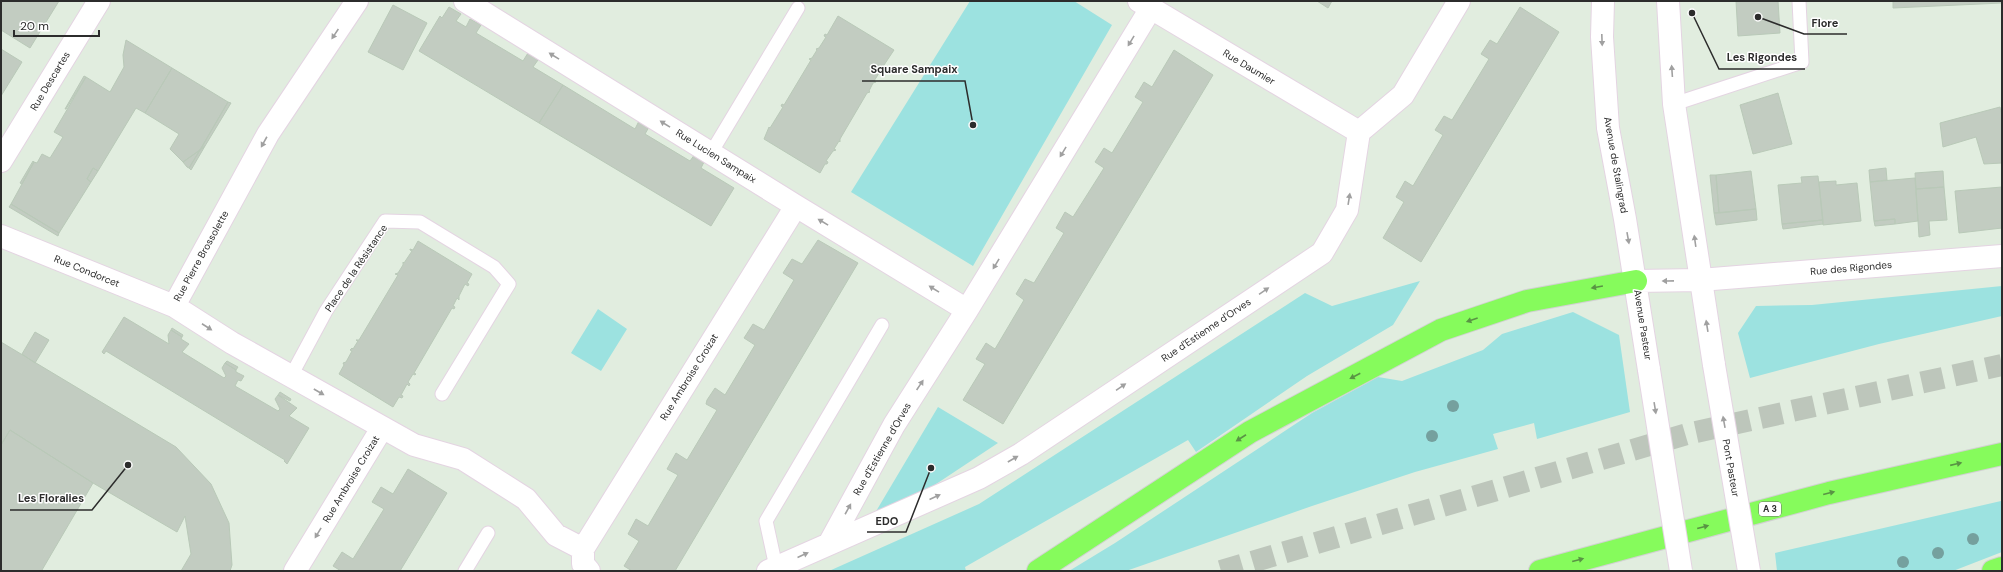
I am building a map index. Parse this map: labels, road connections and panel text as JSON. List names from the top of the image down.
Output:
{
  "streets": {
    "highway": ["A 3"],
    "street": [
      "Rue Daumier",
      "Rue Descartes",
      "Rue Lucien Sampaix",
      "Avenue de Stalingrad",
      "Rue Pierre Brossolette",
      "Rue des Rigondes",
      "Rue Condorcet",
      "Avenue Pasteur",
      "Rue d'Estienne d'Orves",
      "Rue Ambroise Croizat",
      "Pont Pasteur"
    ],
    "lane": ["Place de la Résistance"]
  },
  "crossings": [
    ["Rue Daumier", "Rue d'Estienne d'Orves"],
    ["Rue Lucien Sampaix", "Rue d'Estienne d'Orves"],
    ["Rue Lucien Sampaix", "Rue Ambroise Croizat"],
    ["Avenue de Stalingrad", "Rue des Rigondes"],
    ["Avenue de Stalingrad", "Avenue Pasteur"],
    ["Rue Pierre Brossolette", "Place de la Résistance"],
    ["Rue Pierre Brossolette", "Rue Condorcet"],
    ["Rue Pierre Brossolette", "Rue Ambroise Croizat"],
    ["Rue des Rigondes", "Avenue Pasteur"],
    ["Rue des Rigondes", "Pont Pasteur"]
  ],
  "one_way": ["Rue Lucien Sampaix", "Avenue Pasteur", "Pont Pasteur"],
  "places": [
    "Les Rigondes",
    "Flore",
    "Square Sampaix",
    "Les Floralies",
    "EDO"
  ],
  "scale_bar": "20 m"
}
